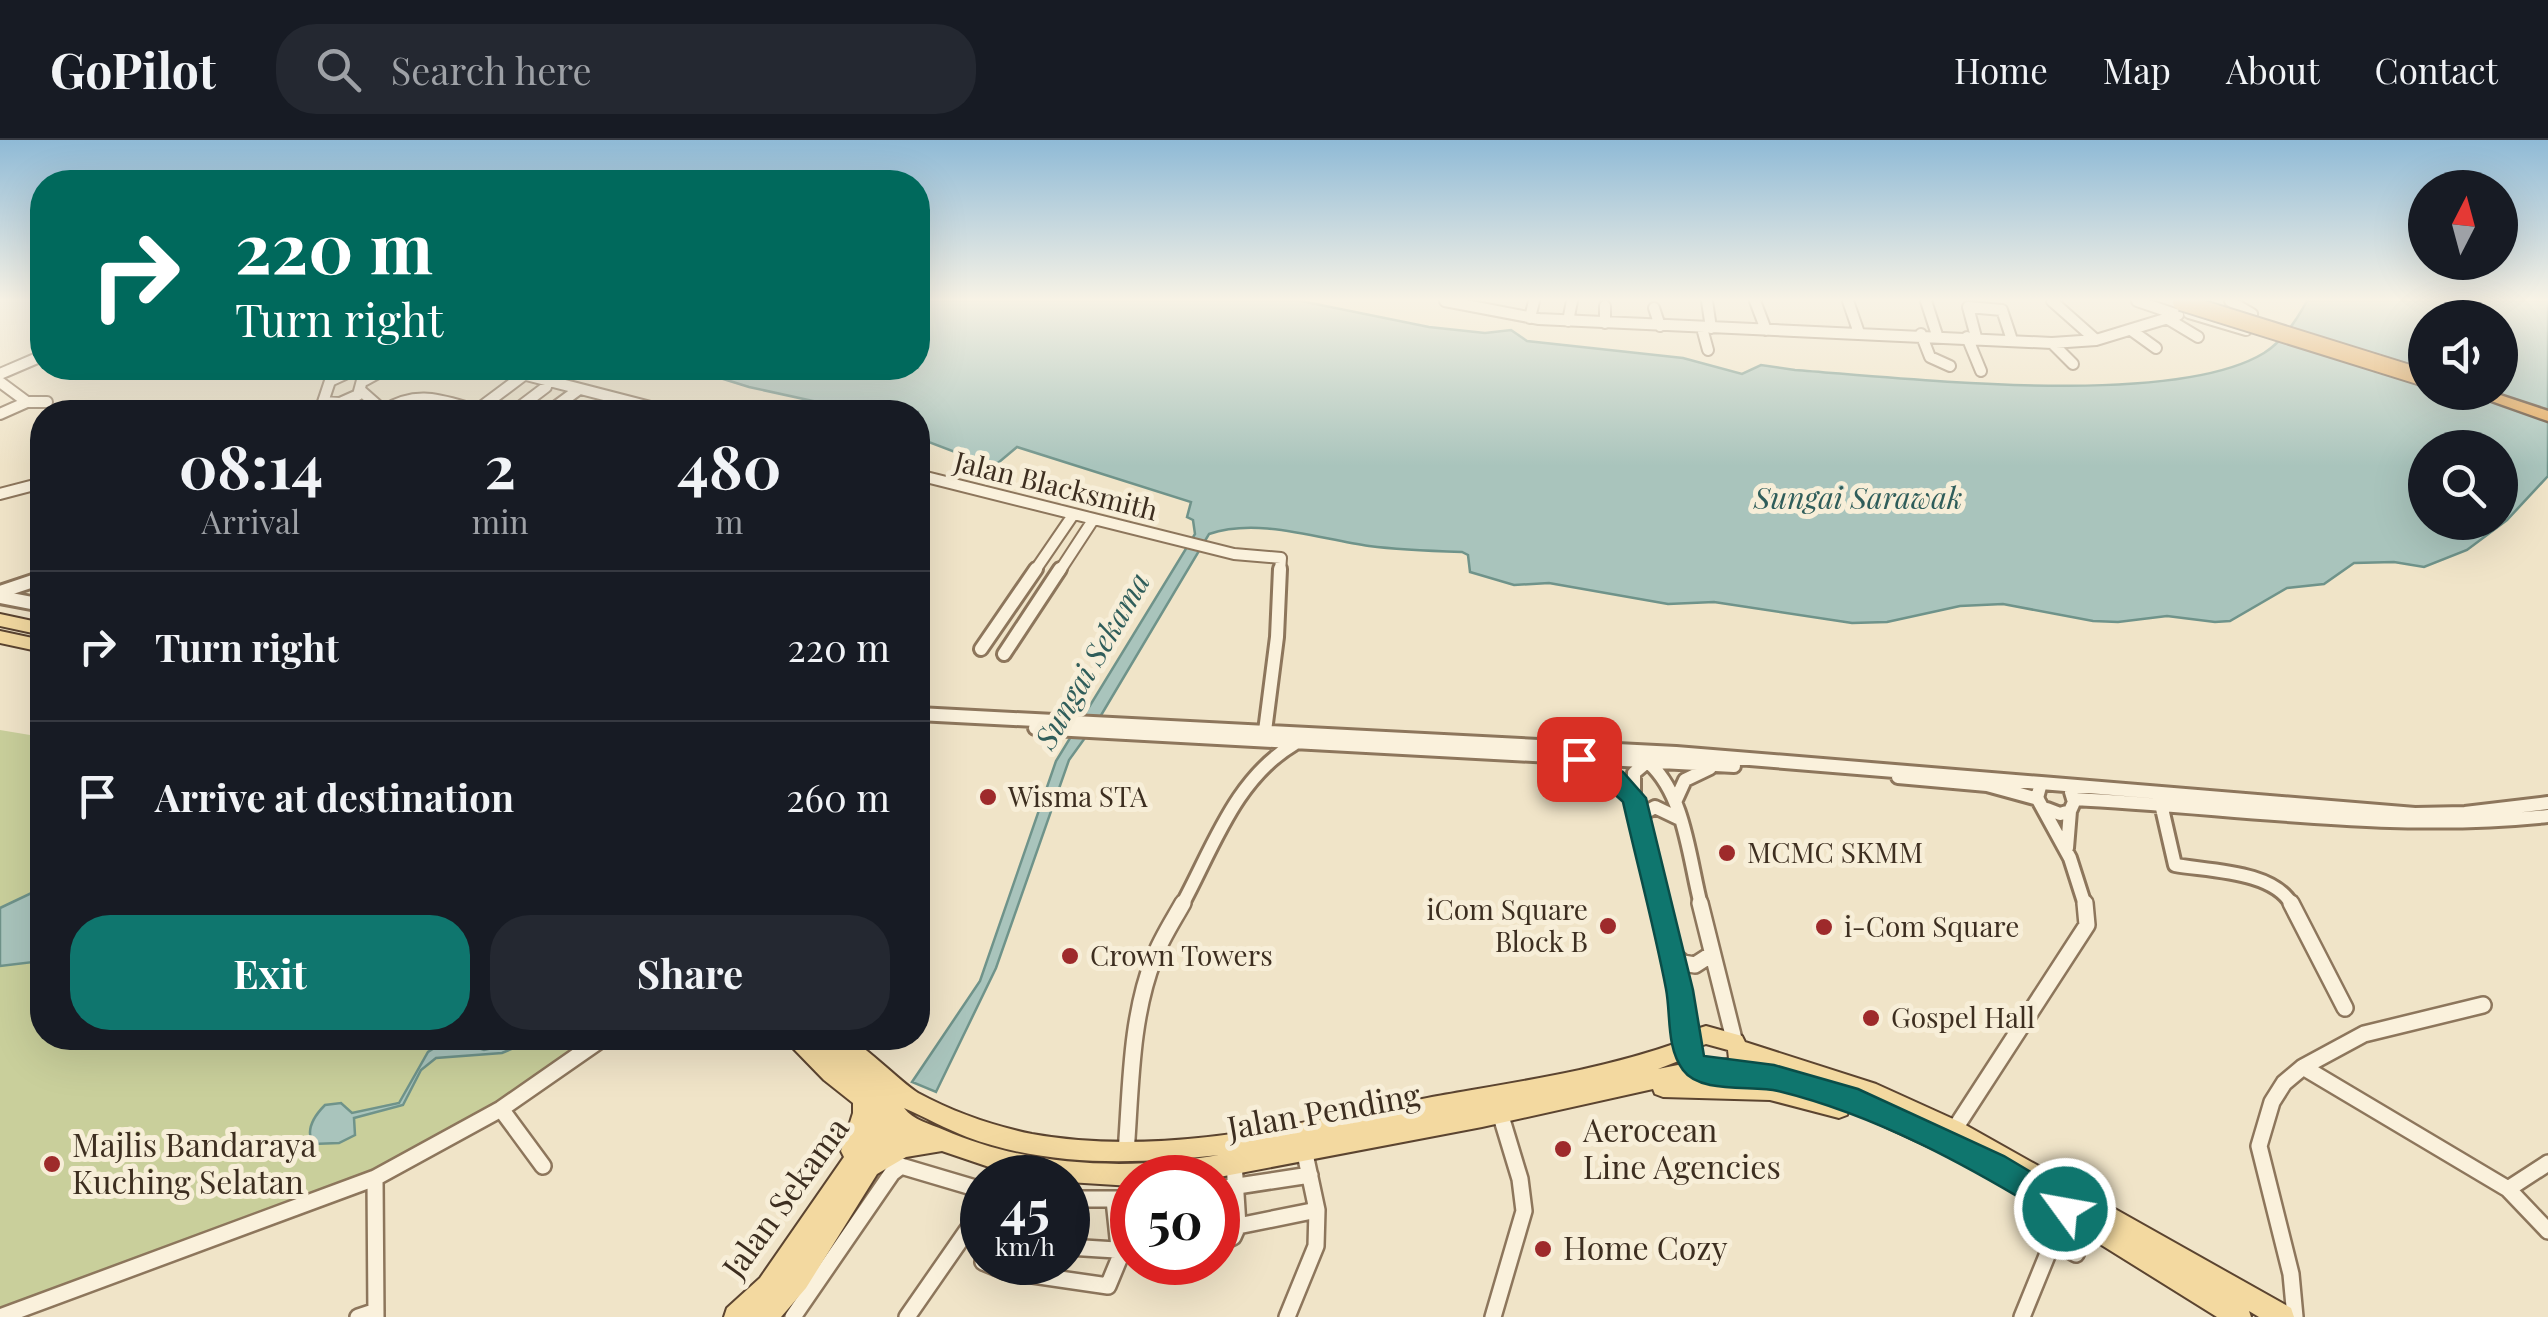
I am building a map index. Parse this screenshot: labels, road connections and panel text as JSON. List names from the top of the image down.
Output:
{
  "streets": {
    "main road": ["Jalan Pending", "Jalan Sekama"],
    "street": ["Jalan Blacksmith"]
  },
  "crossings": [
    ["Jalan Pending", "Jalan Sekama"]
  ],
  "water": ["Sungai Sarawak", "Sungai Sekama"],
  "places": [
    "Wisma STA",
    "MCMC SKMM",
    "iCom Square Block B",
    "i-Com Square",
    "Crown Towers",
    "Gospel Hall",
    "Aerocean Line Agencies",
    "Majlis Bandaraya Kuching Selatan",
    "Home Cozy"
  ],
  "north": "top",
  "page": {
    "header": "GoPilot",
    "search": "Search here",
    "nav": [
      "Home",
      "Map",
      "About",
      "Contact"
    ],
    "turn": ["220 m", "Turn right"],
    "eta": [
      "08:14",
      "Arrival",
      "2",
      "min",
      "480",
      "m"
    ],
    "list": [
      {
        "name": "Turn right",
        "value": "220 m"
      },
      {
        "name": "Arrive at destination",
        "value": "260 m"
      }
    ],
    "buttons": ["Exit", "Share"],
    "speed": "45 km/h",
    "limit": "50"
  }
}
